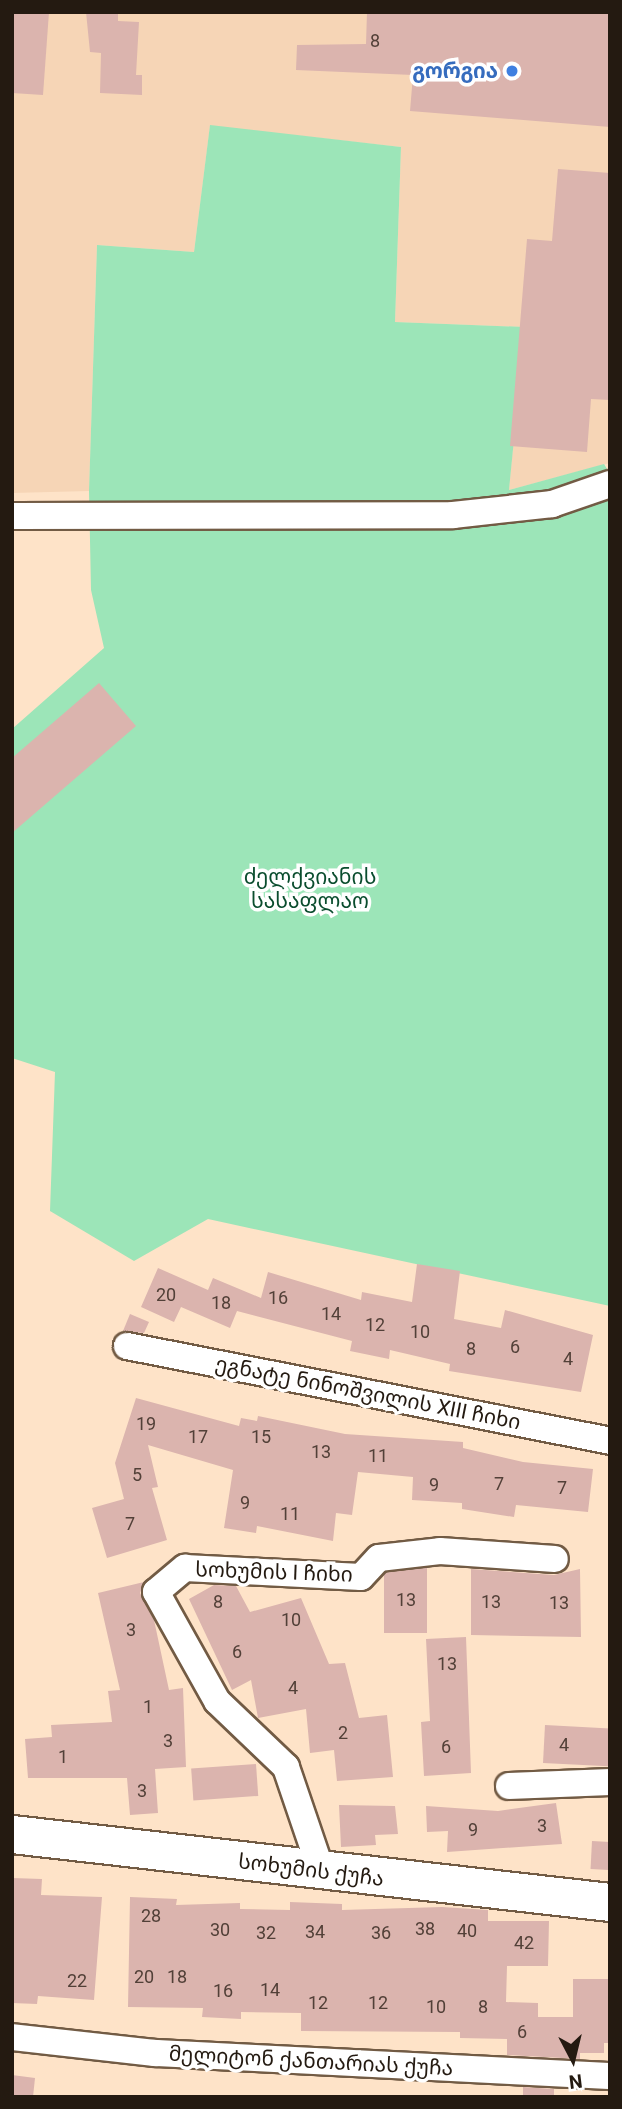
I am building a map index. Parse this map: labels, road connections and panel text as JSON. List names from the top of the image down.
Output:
{
  "streets": {
    "street": [
      "ეგნატე ნინოშვილის XIII ჩიხი",
      "სოხუმის I ჩიხი",
      "სოხუმის ქუჩა",
      "მელიტონ ქანთარიას ქუჩა"
    ]
  },
  "crossings": [
    ["სოხუმის I ჩიხი", "სოხუმის ქუჩა"]
  ],
  "parks": ["ძელქვიანის სასაფლაო"],
  "places": ["გორგია"],
  "house_numbers": [
    "8",
    "20",
    "16",
    "18",
    "14",
    "12",
    "10",
    "6",
    "8",
    "4",
    "19",
    "17",
    "15",
    "13",
    "11",
    "5",
    "7",
    "9",
    "7",
    "9",
    "11",
    "7",
    "13",
    "8",
    "13",
    "13",
    "10",
    "3",
    "6",
    "13",
    "4",
    "1",
    "2",
    "3",
    "4",
    "6",
    "1",
    "3",
    "3",
    "9",
    "28",
    "38",
    "30",
    "40",
    "34",
    "32",
    "36",
    "42",
    "20",
    "18",
    "22",
    "14",
    "16",
    "12",
    "12",
    "10",
    "8",
    "6"
  ],
  "north": "bottom"
}
